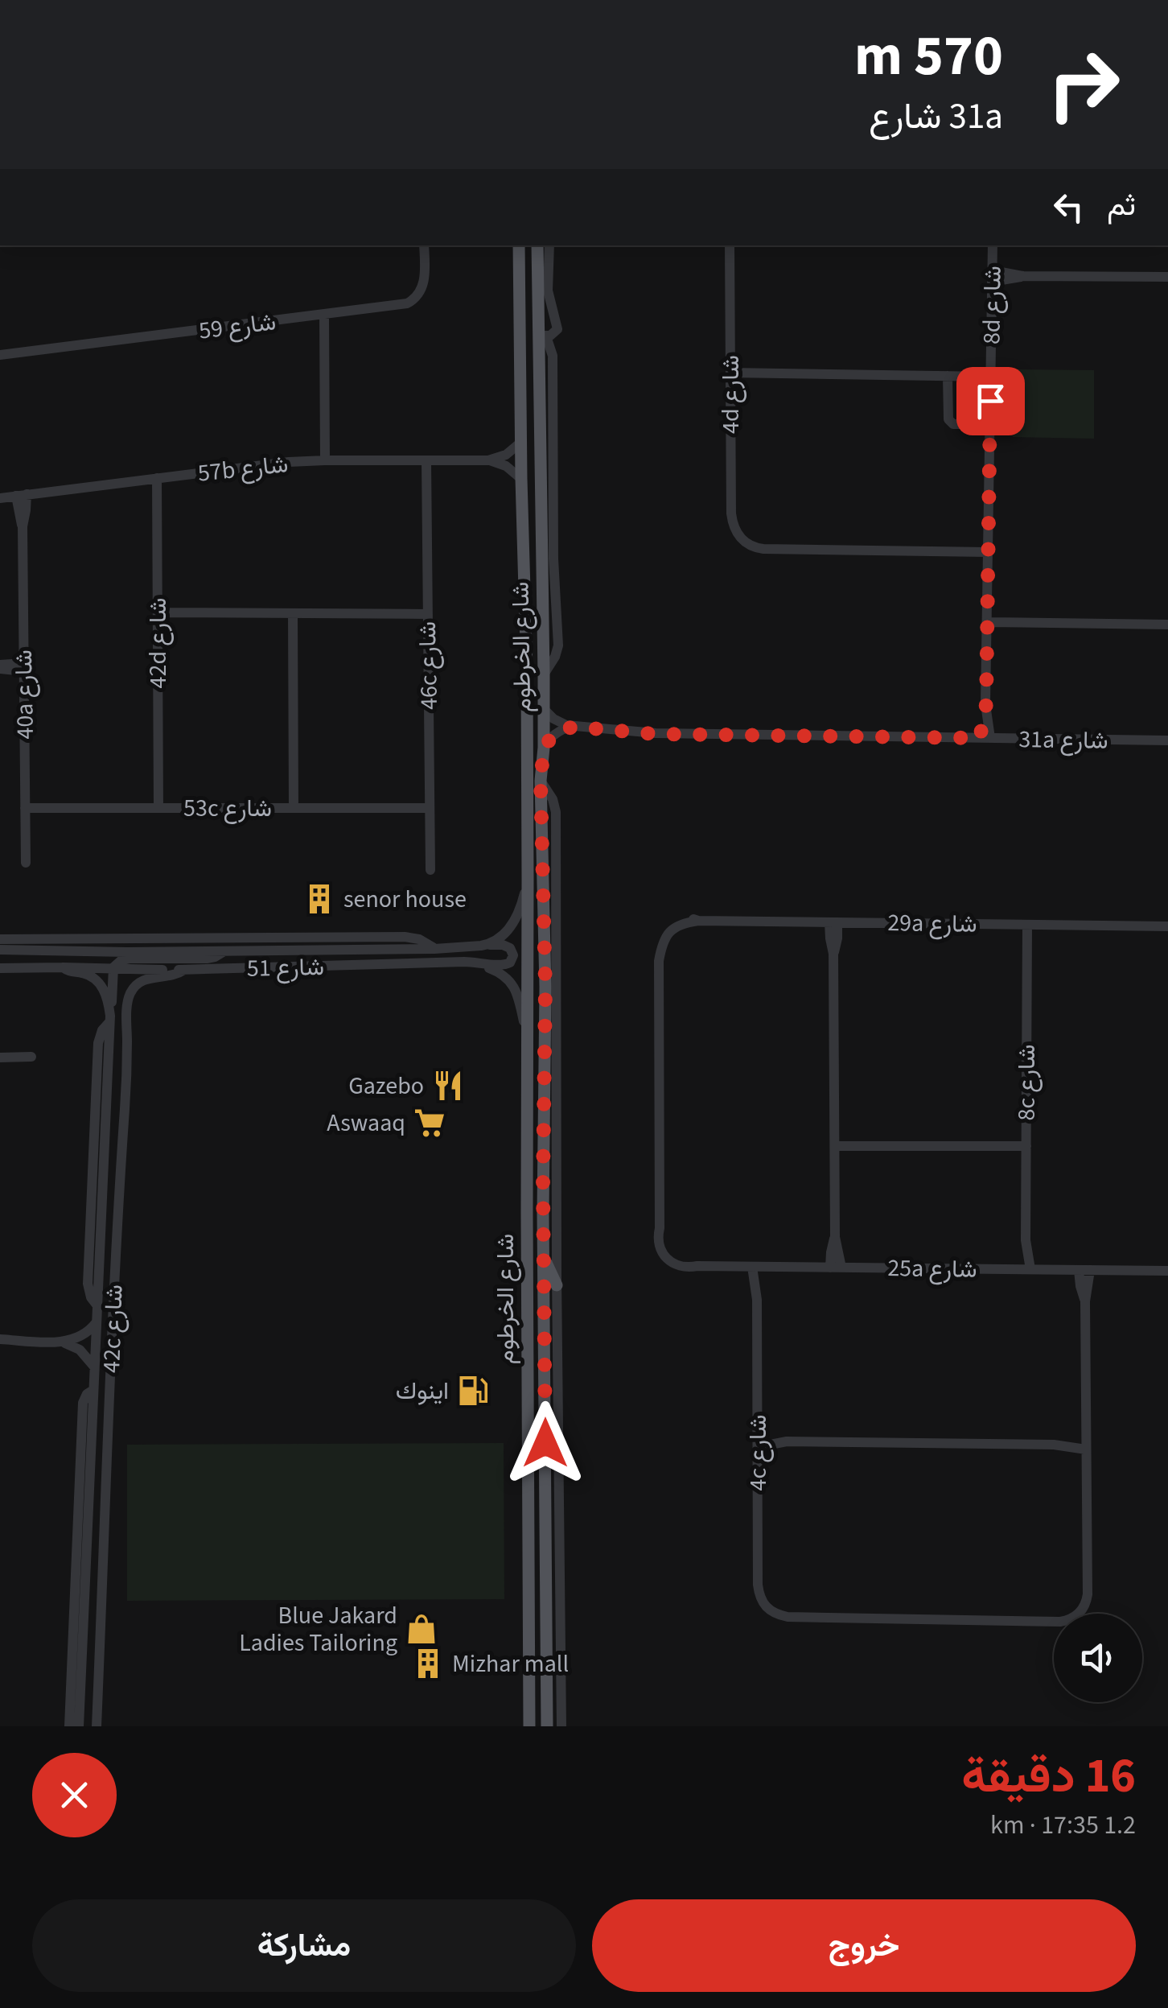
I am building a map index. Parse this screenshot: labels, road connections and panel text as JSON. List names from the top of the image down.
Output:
{
  "streets": {
    "main road": ["شارع الخرطوم"],
    "street": [
      "8d شارع",
      "شارع 59",
      "4d شارع",
      "57b شارع",
      "42d شارع",
      "46c شارع",
      "40a شارع",
      "31a شارع",
      "53c شارع",
      "29a شارع",
      "شارع 51",
      "8c شارع",
      "25a شارع",
      "42c شارع",
      "4c شارع"
    ]
  },
  "crossings": [
    ["8d شارع", "4d شارع"],
    ["8d شارع", "31a شارع"],
    ["57b شارع", "42d شارع"],
    ["57b شارع", "شارع الخرطوم"],
    ["57b شارع", "46c شارع"],
    ["57b شارع", "40a شارع"],
    ["42d شارع", "53c شارع"],
    ["شارع الخرطوم", "31a شارع"],
    ["شارع الخرطوم", "شارع 51"],
    ["46c شارع", "53c شارع"],
    ["40a شارع", "53c شارع"],
    ["29a شارع", "8c شارع"],
    ["29a شارع", "25a شارع"],
    ["شارع 51", "42c شارع"],
    ["8c شارع", "25a شارع"],
    ["25a شارع", "4c شارع"]
  ],
  "places": {
    "building": ["senor house", "Mizhar mall"],
    "restaurant": ["Gazebo"],
    "supermarket": ["Aswaaq"],
    "fuel station": ["اينوك"],
    "shop": ["Blue Jakard Ladies Tailoring"]
  },
  "page": {
    "turn": ["570 m", "31a شارع"],
    "then": "ثم",
    "heading": ["16 دقيقة", "1.2 km · 17:35"],
    "buttons": ["خروج", "مشاركة"]
  }
}
